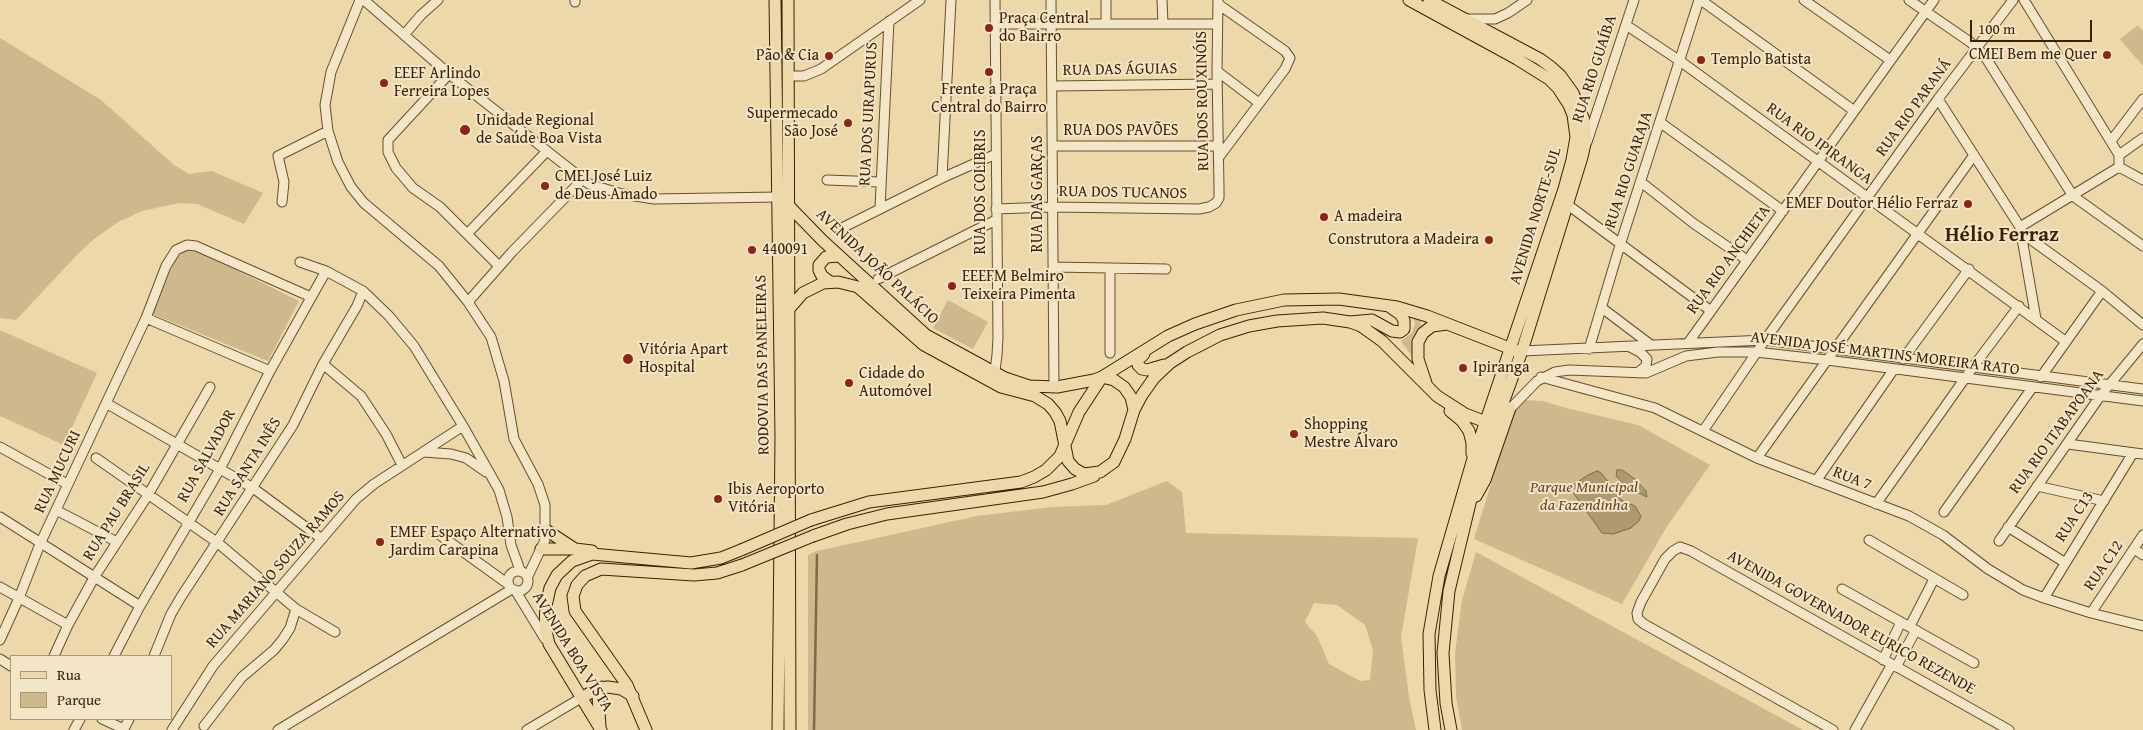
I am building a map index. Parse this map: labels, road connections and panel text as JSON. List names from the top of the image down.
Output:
{
  "streets": {
    "main road": [
      "AVENIDA NORTE-SUL",
      "AVENIDA JOÃO PALÁCIO",
      "RODOVIA DAS PANELEIRAS",
      "AVENIDA BOA VISTA"
    ],
    "street": [
      "RUA RIO GUAÍBA",
      "RUA DAS ÁGUIAS",
      "RUA DOS ROUXINÓIS",
      "RUA RIO PARANÁ",
      "RUA DOS UIRAPURUS",
      "RUA DOS PAVÕES",
      "RUA RIO IPIRANGA",
      "RUA RIO GUARAJA",
      "RUA DOS COLIBRIS",
      "RUA DOS TUCANOS",
      "RUA DAS GARÇAS",
      "RUA RIO ANCHIETA",
      "AVENIDA JOSÉ MARTINS MOREIRA RATO",
      "RUA RIO ITABAPOANA",
      "RUA SALVADOR",
      "RUA SANTA INÊS",
      "RUA MUCURI",
      "RUA 7",
      "RUA PAU BRASIL",
      "RUA C13",
      "RUA C12",
      "RUA MARIANO SOUZA RAMOS",
      "AVENIDA GOVERNADOR EURICO REZENDE"
    ]
  },
  "crossings": [
    ["RUA RIO GUAÍBA", "RUA RIO IPIRANGA"],
    ["RUA RIO GUAÍBA", "AVENIDA NORTE-SUL"],
    ["RUA DAS ÁGUIAS", "RUA DOS ROUXINÓIS"],
    ["RUA DAS ÁGUIAS", "RUA DAS GARÇAS"],
    ["RUA DOS ROUXINÓIS", "RUA DOS PAVÕES"],
    ["RUA DOS ROUXINÓIS", "RUA DOS TUCANOS"],
    ["RUA RIO PARANÁ", "RUA RIO IPIRANGA"],
    ["RUA RIO PARANÁ", "AVENIDA JOSÉ MARTINS MOREIRA RATO"],
    ["RUA RIO PARANÁ", "RUA 7"],
    ["RUA DOS PAVÕES", "RUA DAS GARÇAS"],
    ["RUA RIO IPIRANGA", "RUA RIO GUARAJA"],
    ["RUA RIO IPIRANGA", "RUA RIO ANCHIETA"],
    ["RUA RIO GUARAJA", "AVENIDA JOSÉ MARTINS MOREIRA RATO"],
    ["RUA DOS COLIBRIS", "RUA DOS TUCANOS"],
    ["RUA DOS COLIBRIS", "AVENIDA JOÃO PALÁCIO"],
    ["RUA DOS TUCANOS", "RUA DAS GARÇAS"],
    ["RUA DAS GARÇAS", "AVENIDA JOÃO PALÁCIO"],
    ["AVENIDA NORTE-SUL", "AVENIDA JOÃO PALÁCIO"],
    ["AVENIDA NORTE-SUL", "AVENIDA JOSÉ MARTINS MOREIRA RATO"],
    ["RUA RIO ANCHIETA", "AVENIDA JOSÉ MARTINS MOREIRA RATO"],
    ["AVENIDA JOÃO PALÁCIO", "AVENIDA JOSÉ MARTINS MOREIRA RATO"],
    ["AVENIDA JOÃO PALÁCIO", "RODOVIA DAS PANELEIRAS"],
    ["AVENIDA JOÃO PALÁCIO", "AVENIDA BOA VISTA"],
    ["AVENIDA JOSÉ MARTINS MOREIRA RATO", "RUA RIO ITABAPOANA"],
    ["AVENIDA JOSÉ MARTINS MOREIRA RATO", "RUA 7"],
    ["RUA SALVADOR", "RUA MUCURI"],
    ["RUA 7", "RUA C13"],
    ["RUA 7", "RUA C12"]
  ],
  "districts": ["Hélio Ferraz"],
  "parks": ["Parque Municipal da Fazendinha"],
  "places": [
    "Praça Central do Bairro",
    "CMEI Bem me Quer",
    "Pão & Cia",
    "Templo Batista",
    "Frente a Praça Central do Bairro",
    "EEEF Arlindo Ferreira Lopes",
    "Supermecado São José",
    "Unidade Regional de Saúde Boa Vista",
    "CMEI José Luiz de Deus Amado",
    "EMEF Doutor Hélio Ferraz",
    "A madeira",
    "Construtora a Madeira",
    "440091",
    "EEEFM Belmiro Teixeira Pimenta",
    "Vitória Apart Hospital",
    "Ipiranga",
    "Cidade do Automóvel",
    "Shopping Mestre Álvaro",
    "Ibis Aeroporto Vitória",
    "EMEF Espaço Alternativo Jardim Carapina"
  ],
  "legend": ["Rua", "Parque"],
  "scale_bar": "100 m"
}
